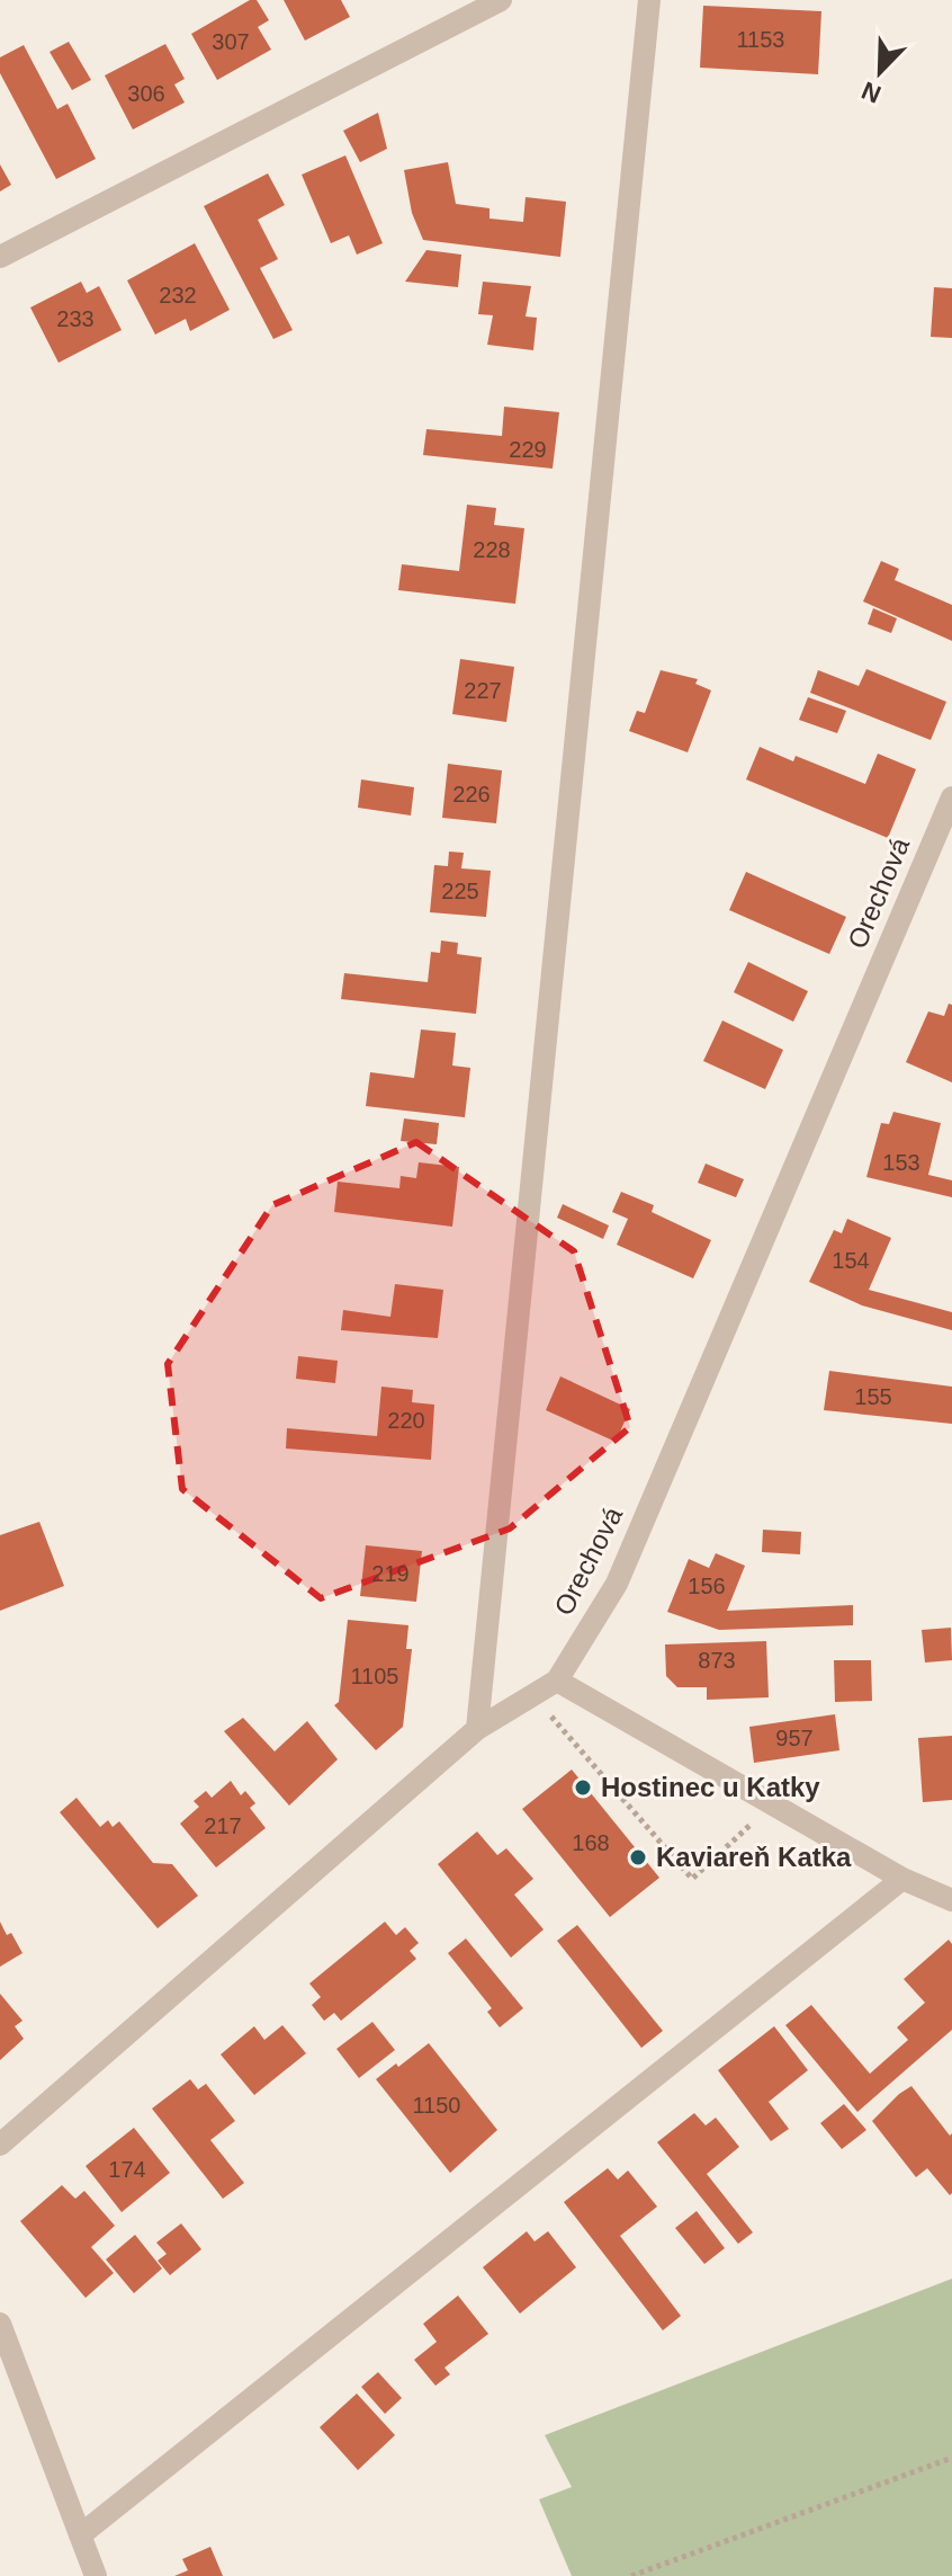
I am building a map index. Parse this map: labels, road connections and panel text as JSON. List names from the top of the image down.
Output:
{
  "streets": {
    "street": ["Orechová"]
  },
  "places": ["Hostinec u Katky", "Kaviareň Katka"],
  "house_numbers": [
    "1153",
    "307",
    "306",
    "232",
    "233",
    "229",
    "228",
    "227",
    "226",
    "225",
    "153",
    "154",
    "155",
    "220",
    "219",
    "156",
    "873",
    "1105",
    "957",
    "217",
    "168",
    "1150",
    "174"
  ],
  "north": "bottom left"
}
